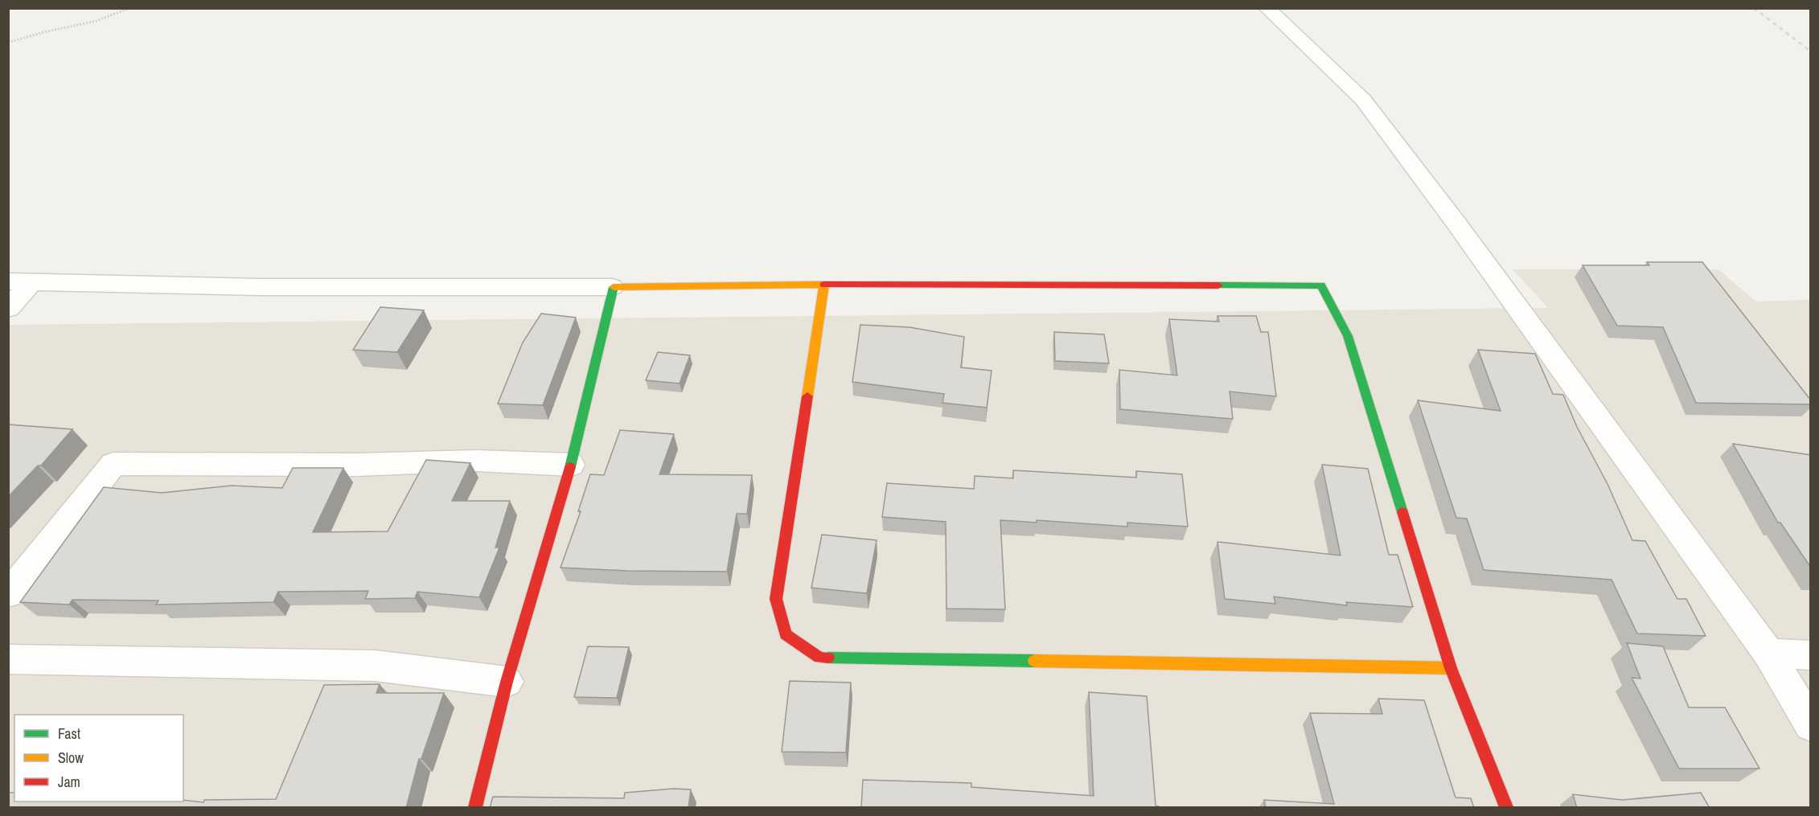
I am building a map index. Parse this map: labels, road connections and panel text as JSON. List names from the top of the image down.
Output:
{
  "legend": ["Fast", "Slow", "Jam"]
}
